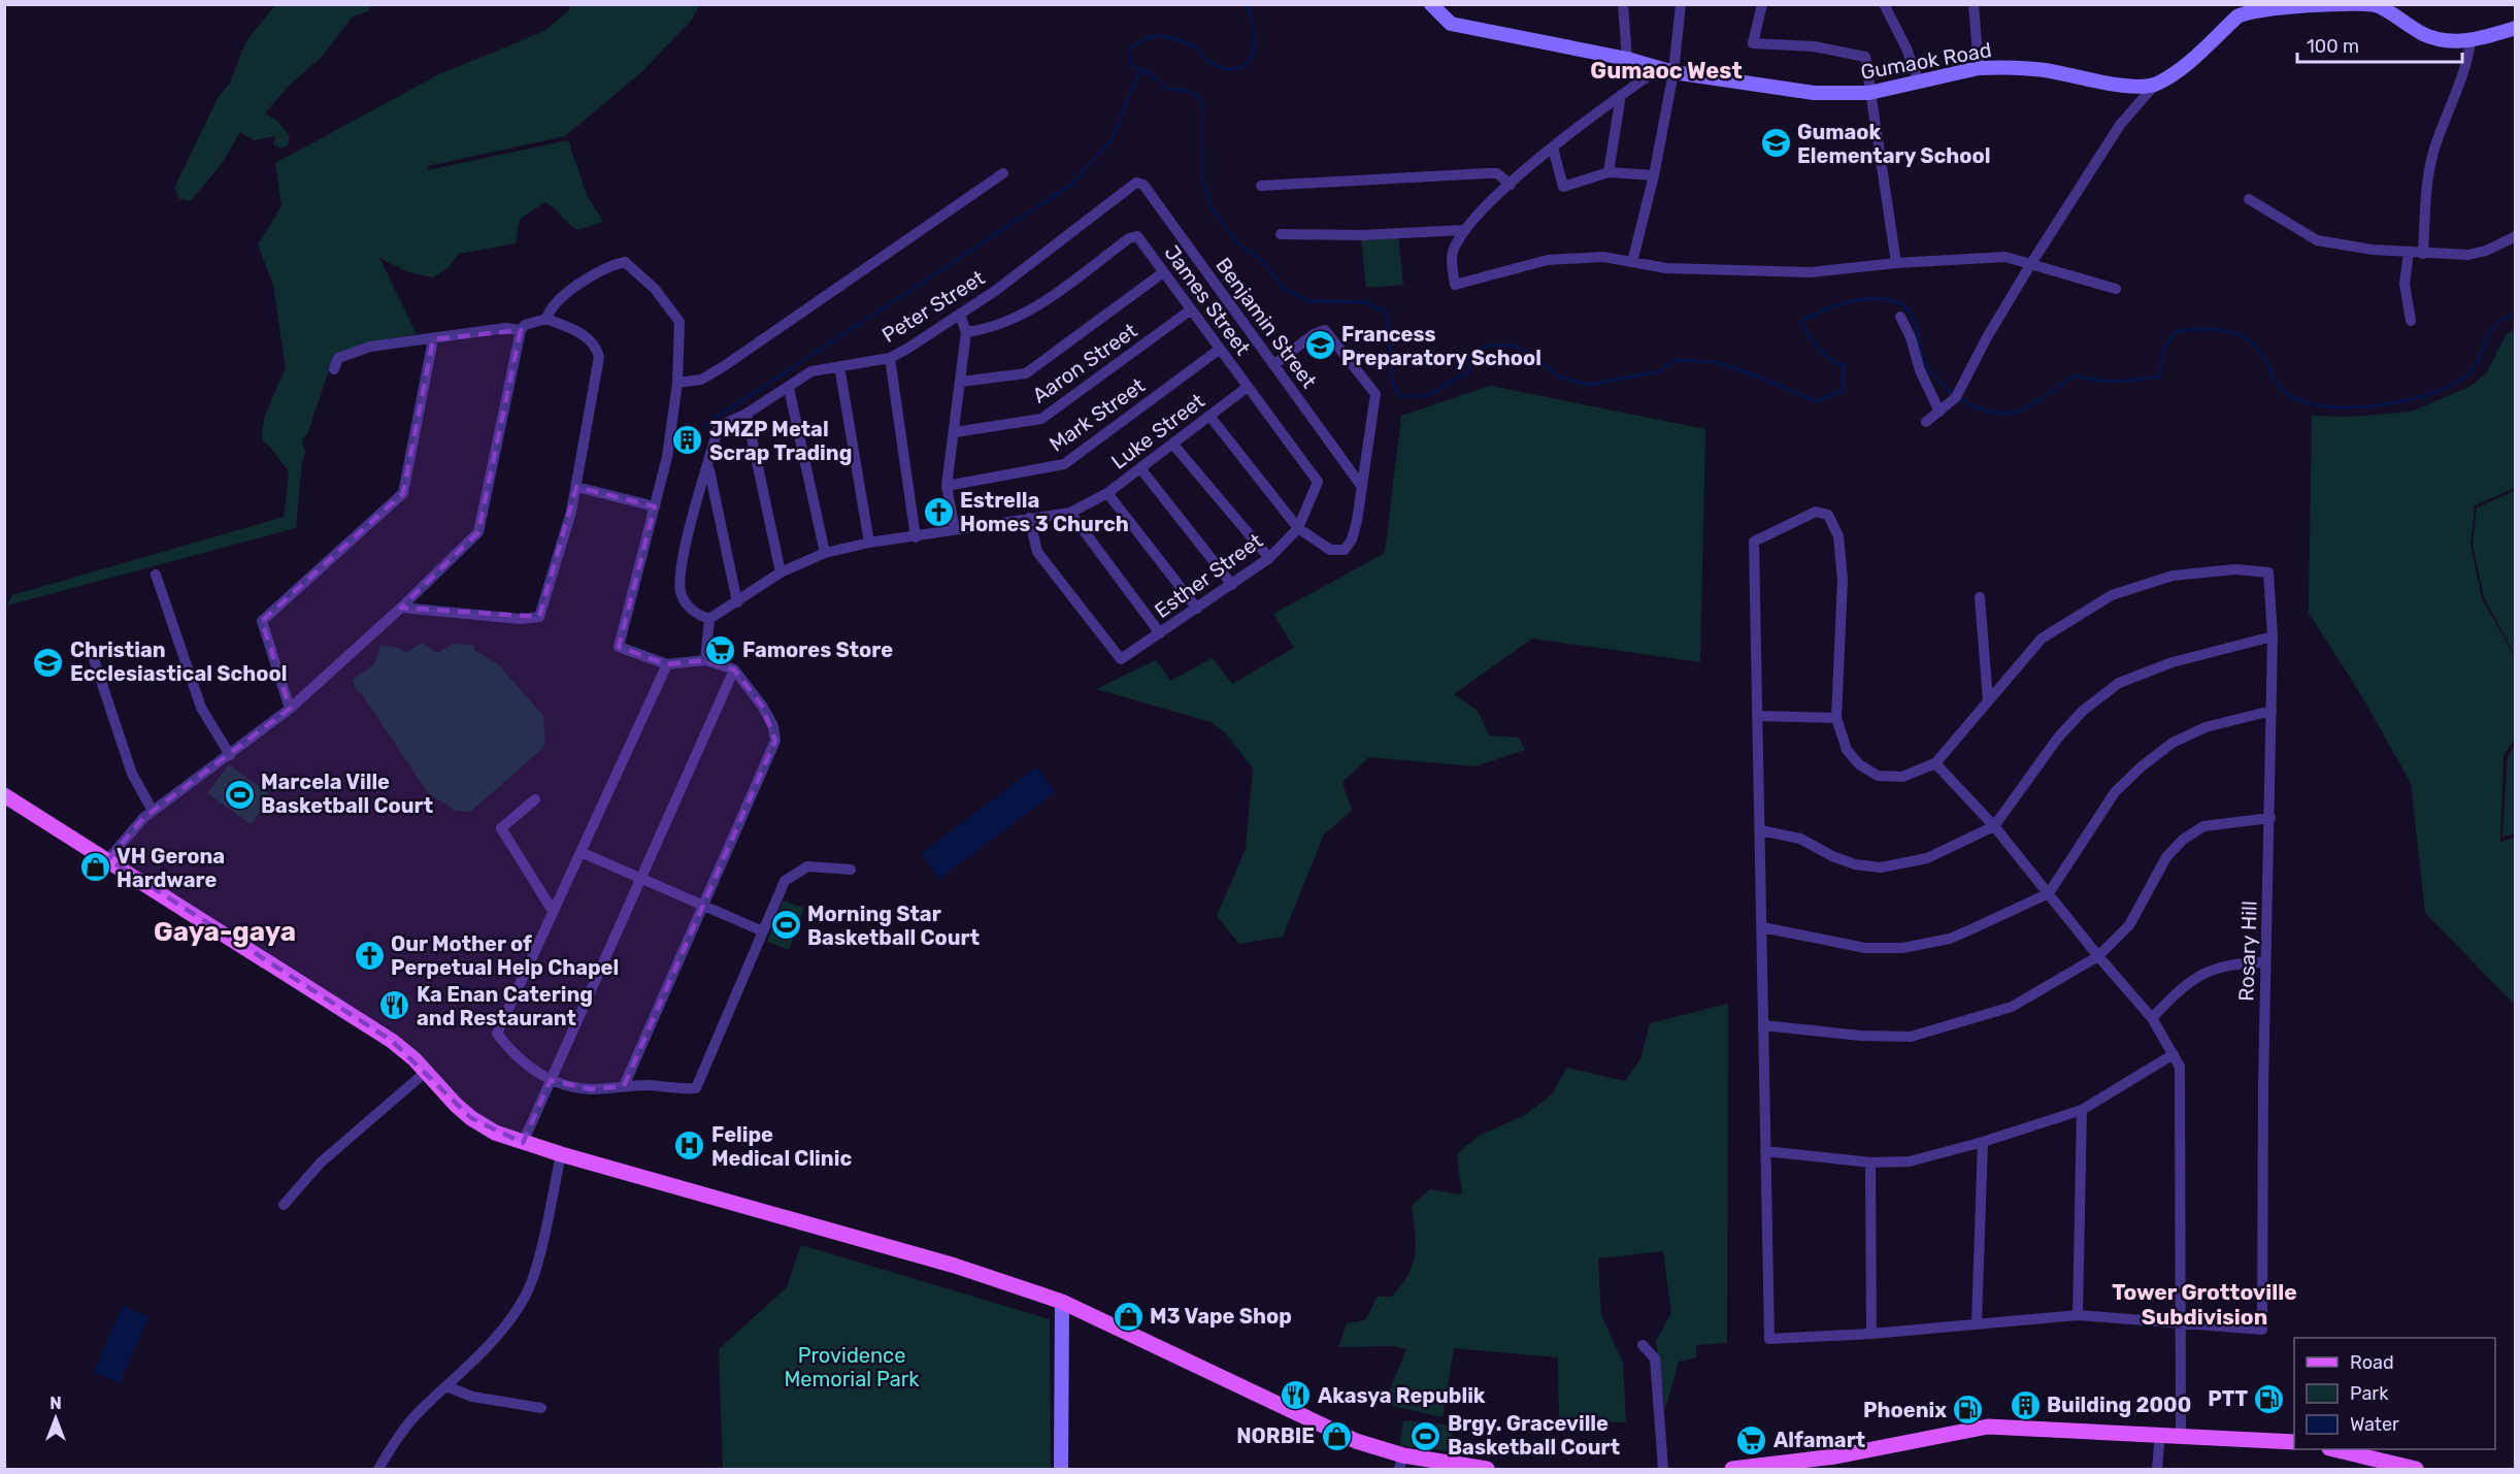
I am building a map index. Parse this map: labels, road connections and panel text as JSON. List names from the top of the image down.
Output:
{
  "streets": {
    "street": [
      "Gumaok Road",
      "James Street",
      "Peter Street",
      "Benjamin Street",
      "Aaron Street",
      "Mark Street",
      "Luke Street",
      "Esther Street",
      "Rosary Hill"
    ]
  },
  "crossings": [
    ["James Street", "Aaron Street"],
    ["James Street", "Mark Street"],
    ["James Street", "Luke Street"],
    ["James Street", "Esther Street"],
    ["Peter Street", "Benjamin Street"],
    ["Peter Street", "Luke Street"],
    ["Luke Street", "Esther Street"]
  ],
  "districts": ["Gumaoc West", "Gaya-gaya", "Tower Grottoville Subdivision"],
  "parks": ["Providence Memorial Park"],
  "places": {
    "school or university": ["Gumaok Elementary School", "Francess Preparatory School", "Christian Ecclesiastical School"],
    "building": ["JMZP Metal Scrap Trading", "Building 2000"],
    "church": ["Estrella Homes 3 Church", "Our Mother of Perpetual Help Chapel"],
    "supermarket": ["Famores Store", "Alfamart"],
    "sports": ["Marcela Ville Basketball Court", "Morning Star Basketball Court", "Brgy. Graceville Basketball Court"],
    "shop": ["VH Gerona Hardware", "M3 Vape Shop", "NORBIE"],
    "restaurant": ["Ka Enan Catering and Restaurant", "Akasya Republik"],
    "hospital": ["Felipe Medical Clinic"],
    "fuel station": ["PTT", "Phoenix"]
  },
  "legend": ["Road", "Park", "Water"],
  "scale_bar": "100 m",
  "north": "top"
}
